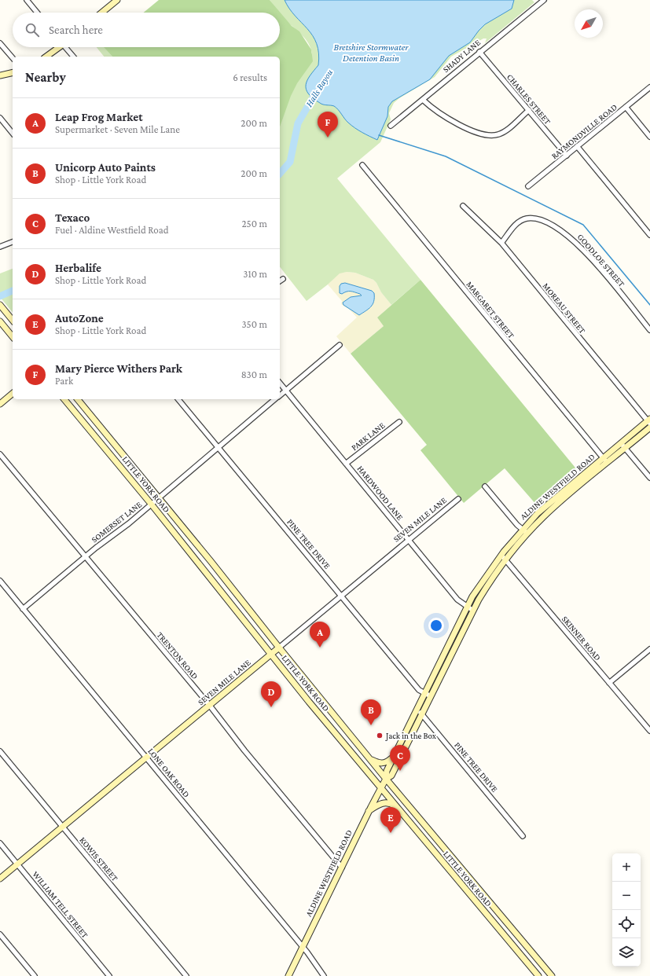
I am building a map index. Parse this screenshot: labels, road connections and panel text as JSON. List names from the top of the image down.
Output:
{
  "streets": {
    "main road": ["LITTLE YORK ROAD", "ALDINE WESTFIELD ROAD", "SEVEN MILE LANE"],
    "street": [
      "SHADY LANE",
      "CHARLES STREET",
      "RAYMONDVILLE ROAD",
      "GOODLOE STREET",
      "MOREAU STREET",
      "MARGARET STREET",
      "PARK LANE",
      "HARDWOOD LANE",
      "SOMERSET LANE",
      "PINE TREE DRIVE",
      "SKINNER ROAD",
      "TRENTON ROAD",
      "LONE OAK ROAD",
      "KOWIS STREET",
      "WILLIAM TELL STREET"
    ]
  },
  "crossings": [
    ["SHADY LANE", "CHARLES STREET"],
    ["CHARLES STREET", "RAYMONDVILLE ROAD"],
    ["GOODLOE STREET", "MOREAU STREET"],
    ["MOREAU STREET", "ALDINE WESTFIELD ROAD"],
    ["MARGARET STREET", "ALDINE WESTFIELD ROAD"],
    ["PARK LANE", "HARDWOOD LANE"],
    ["LITTLE YORK ROAD", "ALDINE WESTFIELD ROAD"],
    ["LITTLE YORK ROAD", "SEVEN MILE LANE"],
    ["LITTLE YORK ROAD", "SOMERSET LANE"],
    ["ALDINE WESTFIELD ROAD", "HARDWOOD LANE"],
    ["ALDINE WESTFIELD ROAD", "PINE TREE DRIVE"],
    ["ALDINE WESTFIELD ROAD", "SKINNER ROAD"],
    ["ALDINE WESTFIELD ROAD", "TRENTON ROAD"],
    ["ALDINE WESTFIELD ROAD", "LONE OAK ROAD"],
    ["HARDWOOD LANE", "SEVEN MILE LANE"],
    ["HARDWOOD LANE", "SOMERSET LANE"],
    ["SEVEN MILE LANE", "PINE TREE DRIVE"],
    ["SEVEN MILE LANE", "TRENTON ROAD"],
    ["SEVEN MILE LANE", "LONE OAK ROAD"],
    ["SEVEN MILE LANE", "KOWIS STREET"],
    ["SEVEN MILE LANE", "WILLIAM TELL STREET"],
    ["SOMERSET LANE", "PINE TREE DRIVE"],
    ["SOMERSET LANE", "TRENTON ROAD"],
    ["SOMERSET LANE", "LONE OAK ROAD"]
  ],
  "water": ["Bretshire Stormwater Detention Basin", "Halls Bayou"],
  "places": ["Jack in the Box"],
  "north": "bottom left",
  "page": {
    "search": "Search here",
    "heading": ["Nearby", "6 results"],
    "list": [
      {
        "mark": "A",
        "name": "Leap Frog Market",
        "note": "Supermarket · Seven Mile Lane",
        "value": "200 m"
      },
      {
        "mark": "B",
        "name": "Unicorp Auto Paints",
        "note": "Shop · Little York Road",
        "value": "200 m"
      },
      {
        "mark": "C",
        "name": "Texaco",
        "note": "Fuel · Aldine Westfield Road",
        "value": "250 m"
      },
      {
        "mark": "D",
        "name": "Herbalife",
        "note": "Shop · Little York Road",
        "value": "310 m"
      },
      {
        "mark": "E",
        "name": "AutoZone",
        "note": "Shop · Little York Road",
        "value": "350 m"
      },
      {
        "mark": "F",
        "name": "Mary Pierce Withers Park",
        "note": "Park",
        "value": "830 m"
      }
    ],
    "pins": [
      "F",
      "A",
      "D",
      "B",
      "C",
      "E"
    ],
    "map_buttons": ["+", "−"]
  }
}
